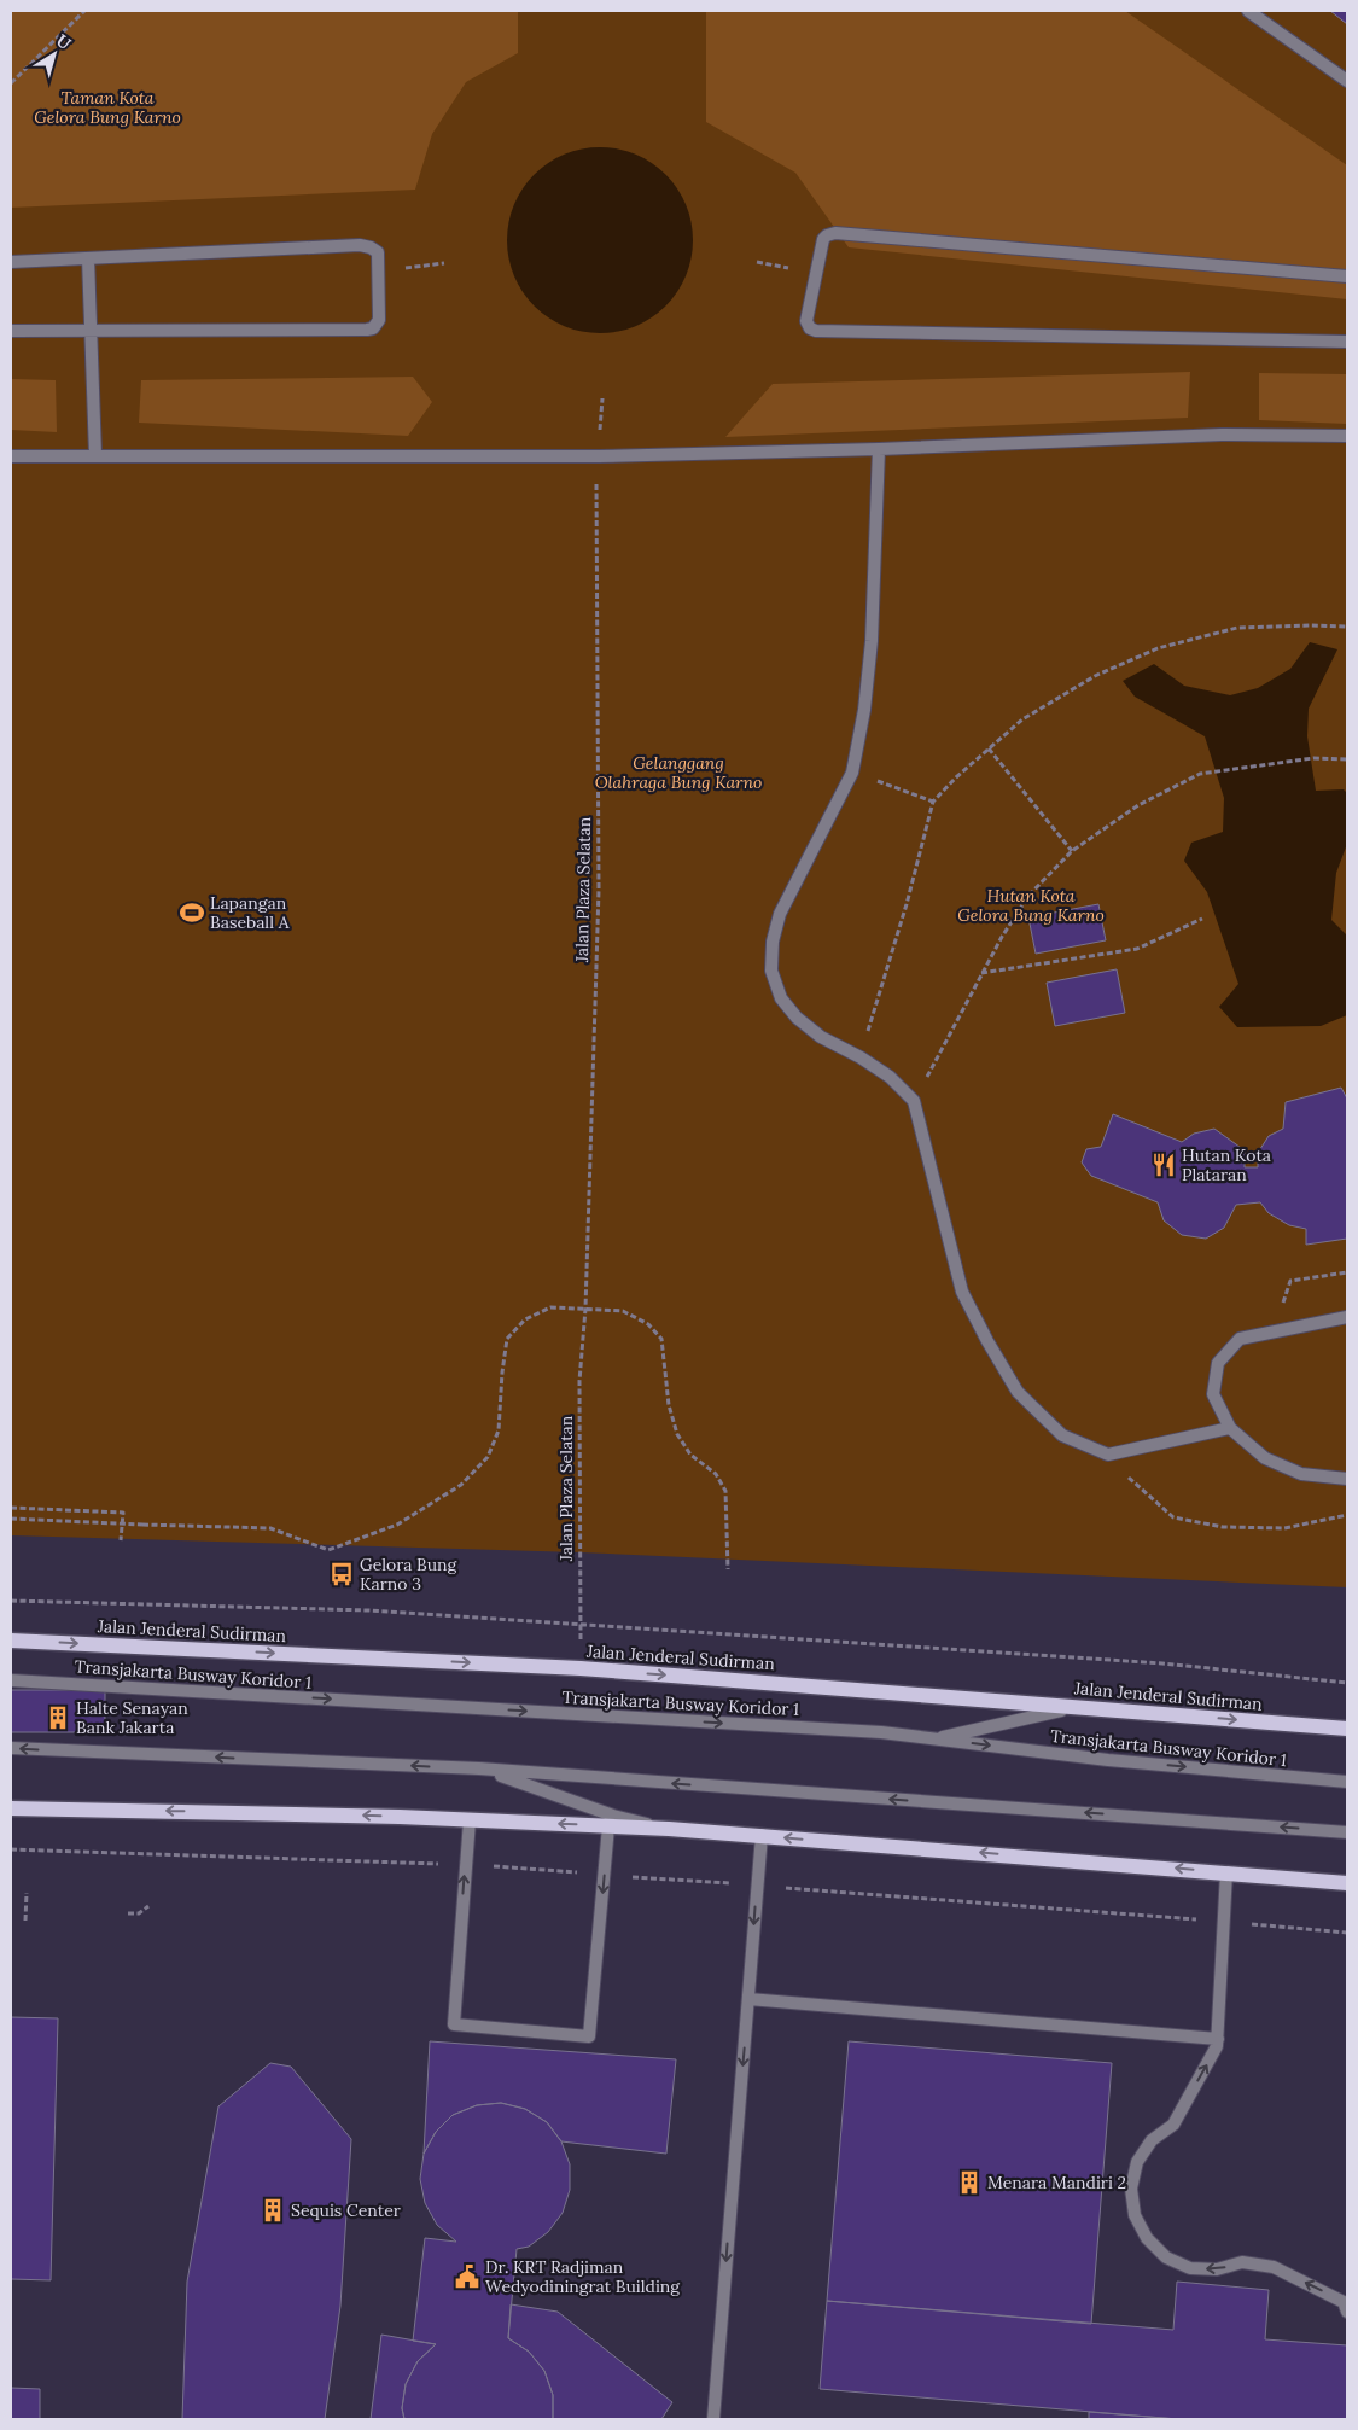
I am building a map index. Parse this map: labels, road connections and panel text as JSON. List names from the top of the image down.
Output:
{
  "streets": {
    "main road": ["Jalan Jenderal Sudirman"],
    "lane": ["Transjakarta Busway Koridor 1"],
    "path": ["Jalan Plaza Selatan"]
  },
  "crossings": [
    ["Jalan Plaza Selatan", "Jalan Jenderal Sudirman"]
  ],
  "one_way": ["Jalan Jenderal Sudirman"],
  "parks": ["Taman Kota Gelora Bung Karno", "Gelanggang Olahraga Bung Karno", "Hutan Kota Gelora Bung Karno"],
  "places": {
    "sports": ["Lapangan Baseball A"],
    "restaurant": ["Hutan Kota Plataran"],
    "bus stop": ["Gelora Bung Karno 3"],
    "building": ["Halte Senayan Bank Jakarta", "Menara Mandiri 2", "Sequis Center"],
    "public building": ["Dr. KRT Radjiman Wedyodiningrat Building"]
  },
  "north": "top right"
}
